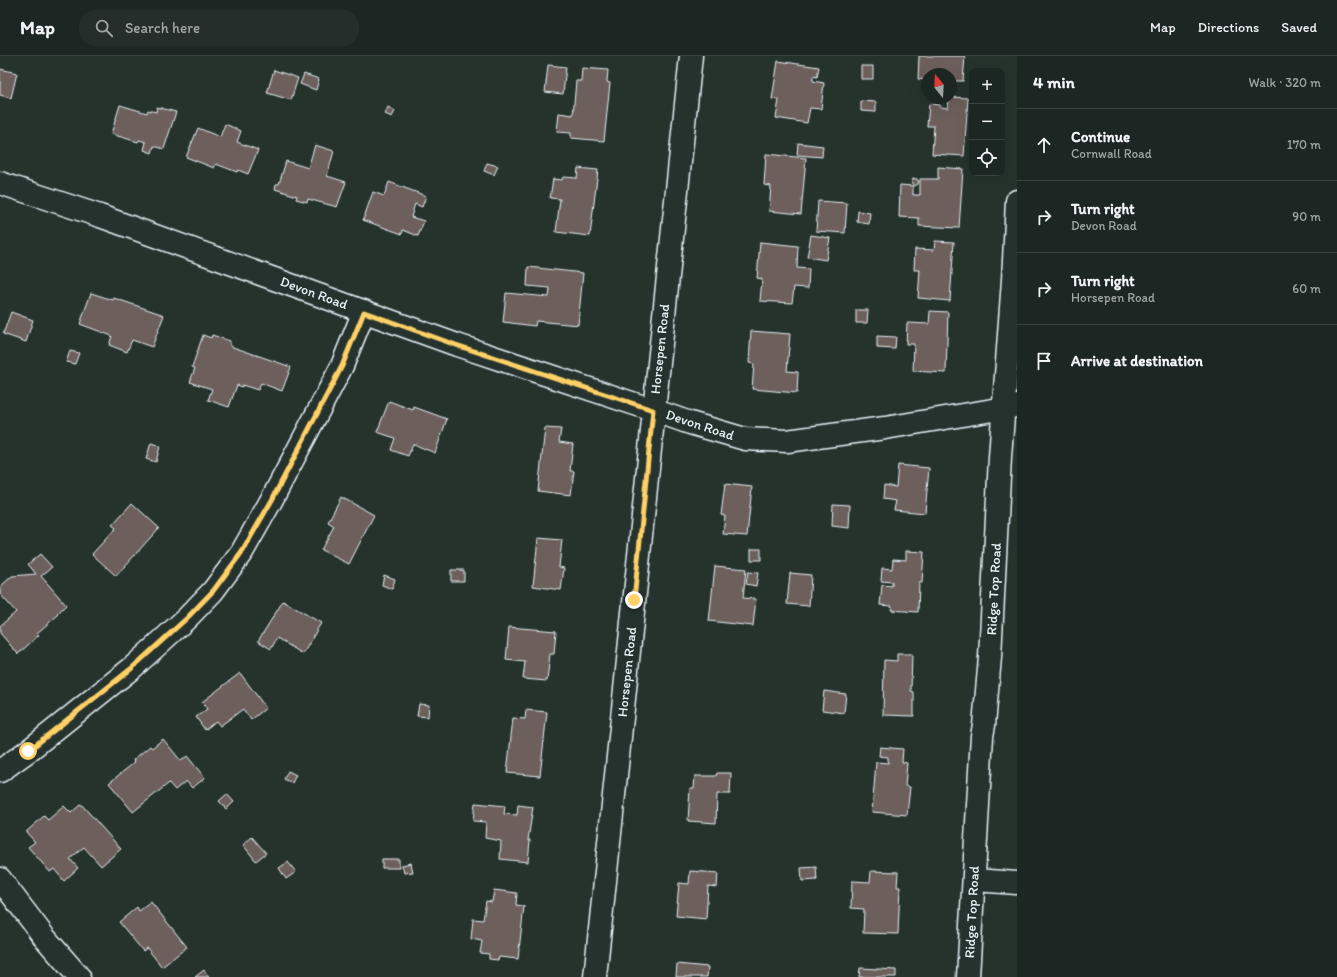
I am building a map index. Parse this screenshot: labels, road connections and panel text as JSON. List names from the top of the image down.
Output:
{
  "streets": {
    "street": ["Devon Road", "Horsepen Road", "Ridge Top Road"]
  },
  "crossings": [
    ["Devon Road", "Horsepen Road"],
    ["Devon Road", "Ridge Top Road"]
  ],
  "north": "top",
  "page": {
    "header": "Map",
    "search": "Search here",
    "nav": ["Map", "Directions", "Saved"],
    "heading": ["4 min", "Walk · 320 m"],
    "map_buttons": ["+", "−"],
    "list": [
      ["Continue", "Cornwall Road", "170 m"],
      ["Turn right", "Devon Road", "90 m"],
      ["Turn right", "Horsepen Road", "60 m"],
      "Arrive at destination"
    ]
  }
}
